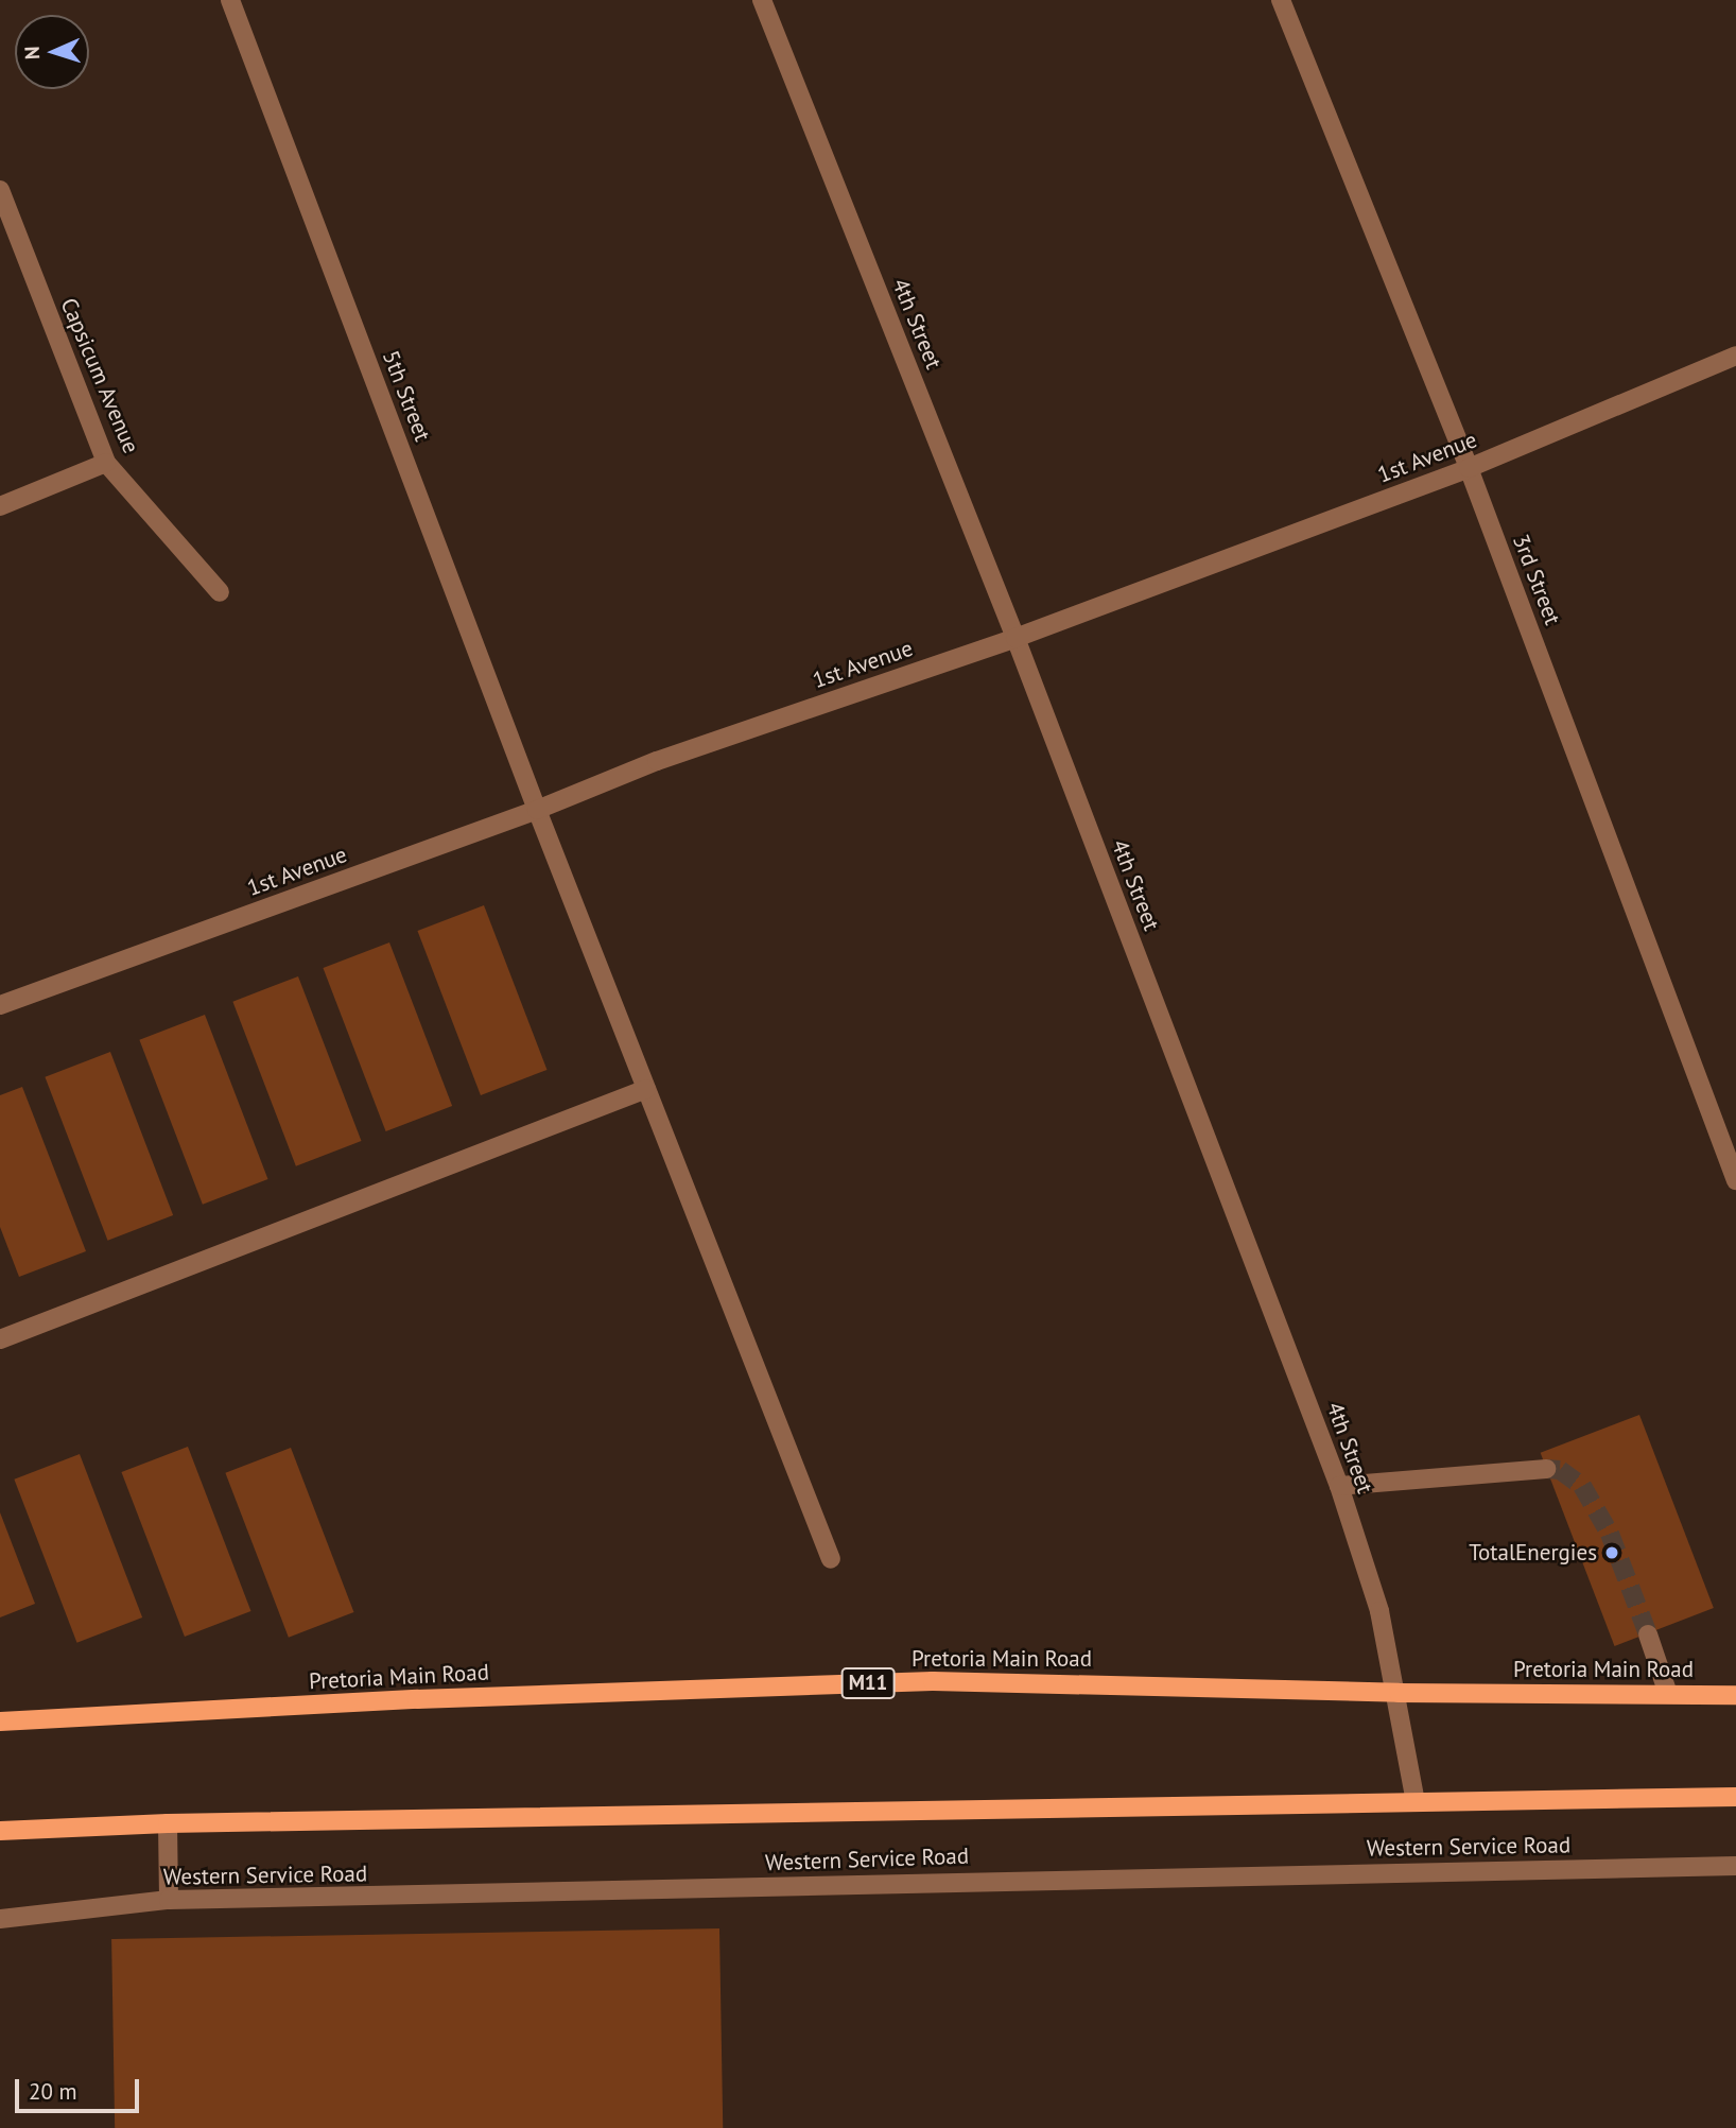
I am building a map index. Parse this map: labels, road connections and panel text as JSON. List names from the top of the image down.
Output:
{
  "streets": {
    "main road": ["Pretoria Main Road", "M11"],
    "street": [
      "4th Street",
      "Capsicum Avenue",
      "5th Street",
      "1st Avenue",
      "3rd Street",
      "Western Service Road"
    ]
  },
  "crossings": [
    ["4th Street", "1st Avenue"],
    ["4th Street", "Pretoria Main Road"],
    ["5th Street", "1st Avenue"],
    ["1st Avenue", "3rd Street"]
  ],
  "places": ["TotalEnergies"],
  "scale_bar": "20 m",
  "north": "left"
}
